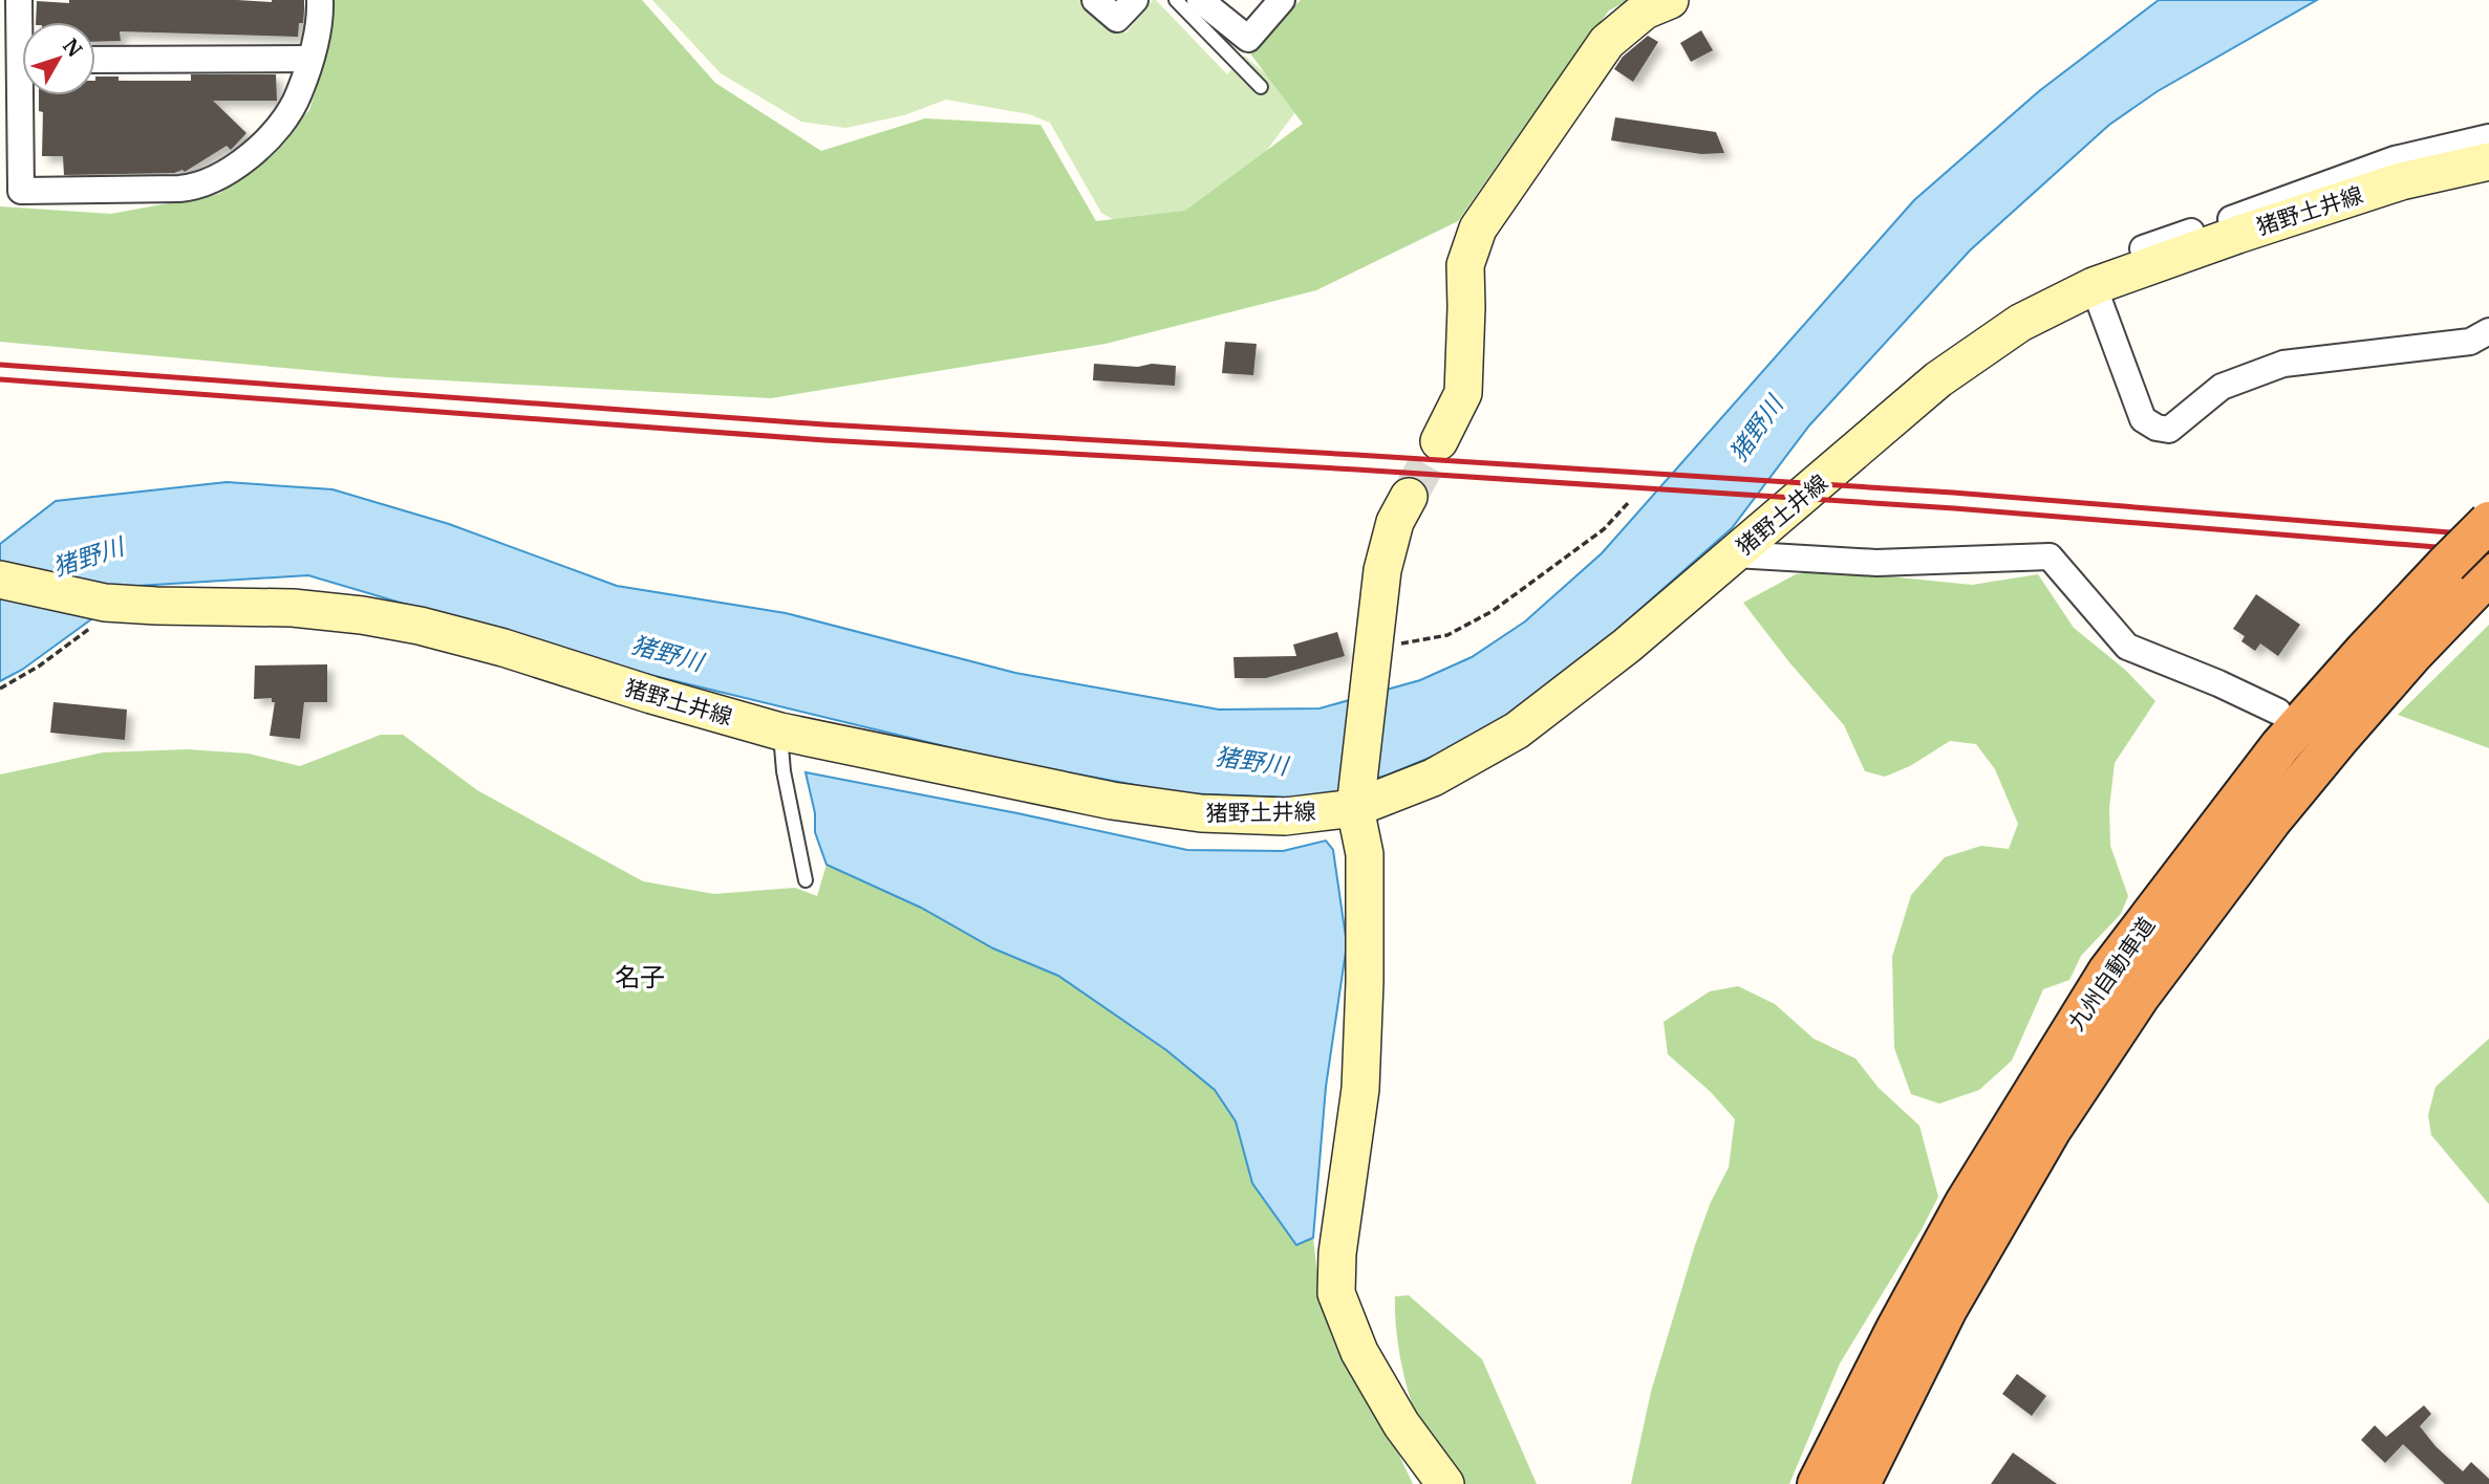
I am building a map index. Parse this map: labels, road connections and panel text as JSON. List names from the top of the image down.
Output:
{
  "streets": {
    "highway": ["九州自動車道"],
    "main road": ["猪野土井線"]
  },
  "districts": ["名子"],
  "water": ["猪野川"],
  "north": "top right"
}
